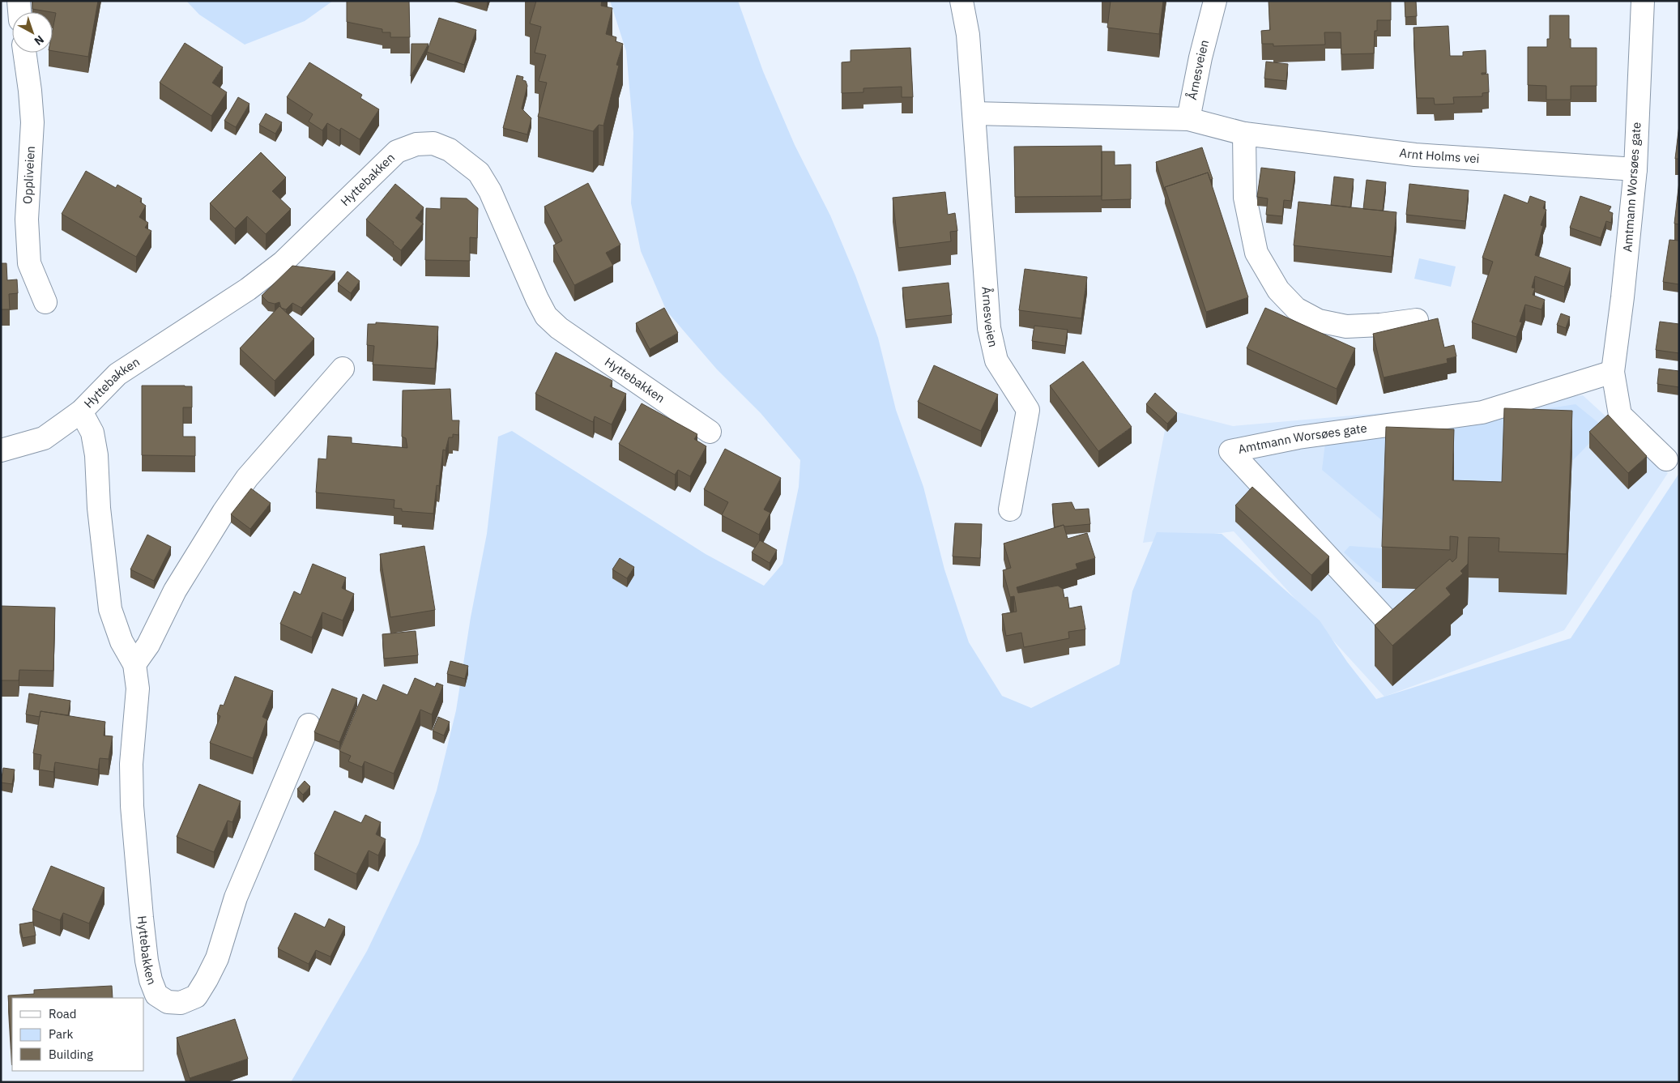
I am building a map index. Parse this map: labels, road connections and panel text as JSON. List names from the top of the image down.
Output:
{
  "streets": {
    "street": [
      "Årnesveien",
      "Arnt Holms vei",
      "Oppliveien",
      "Hyttebakken",
      "Amtmann Worsøes gate"
    ]
  },
  "crossings": [
    ["Årnesveien", "Arnt Holms vei"],
    ["Arnt Holms vei", "Amtmann Worsøes gate"]
  ],
  "legend": ["Road", "Park", "Building"],
  "north": "bottom right"
}
